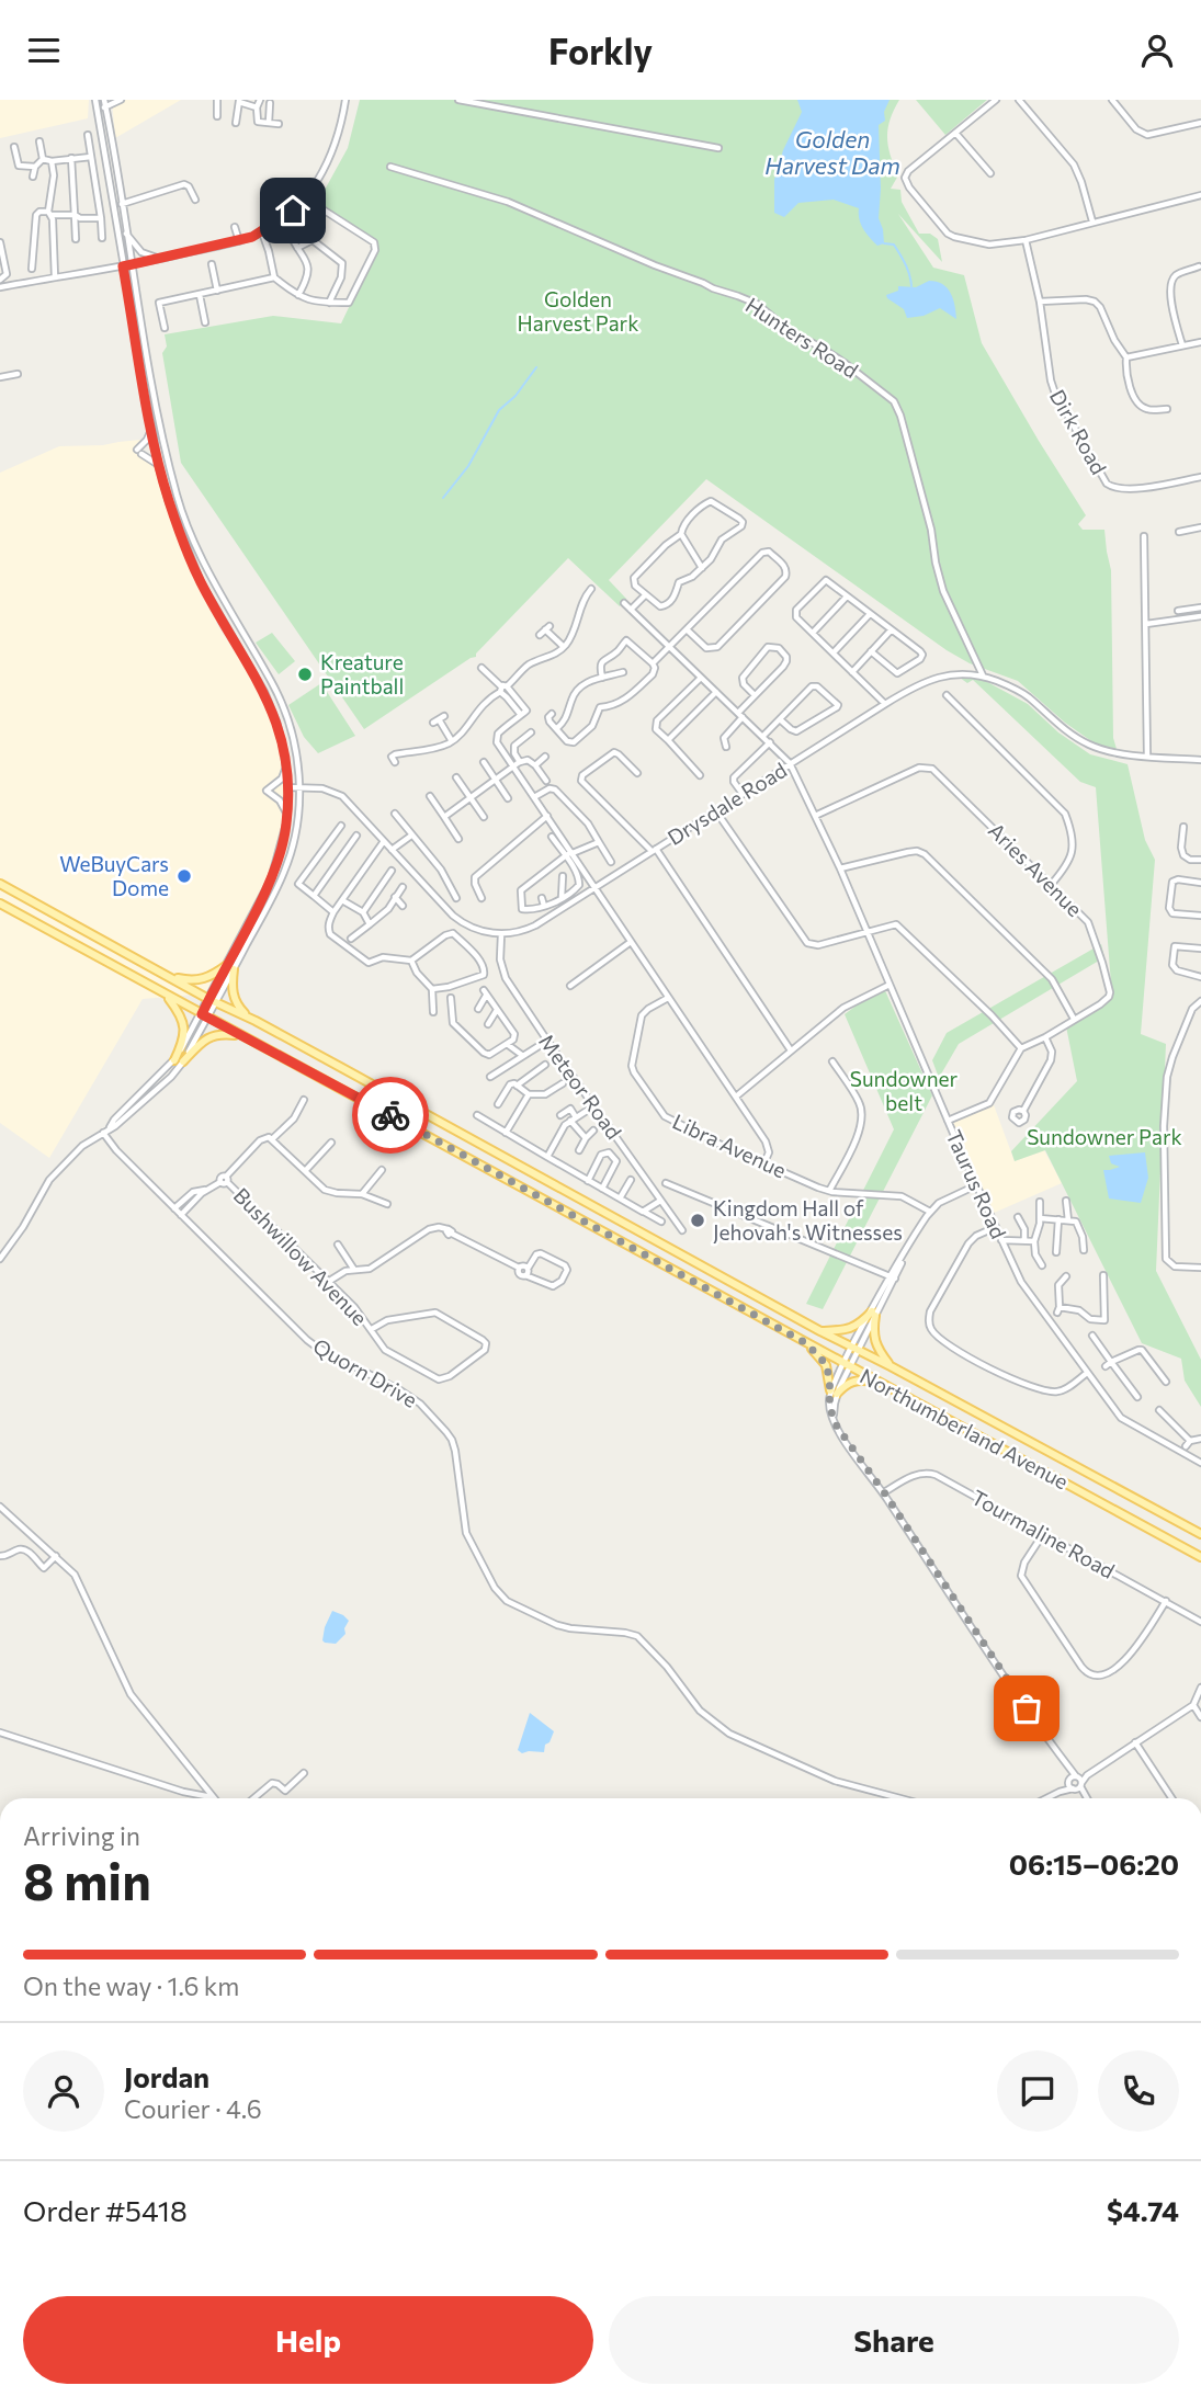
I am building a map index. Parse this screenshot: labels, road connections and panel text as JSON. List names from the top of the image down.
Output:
{
  "streets": {
    "main road": ["Northumberland Avenue"],
    "street": [
      "Hunters Road",
      "Dirk Road",
      "Drysdale Road",
      "Aries Avenue",
      "Meteor Road",
      "Libra Avenue",
      "Taurus Road",
      "Bushwillow Avenue",
      "Quorn Drive",
      "Tourmaline Road"
    ]
  },
  "crossings": [
    ["Hunters Road", "Drysdale Road"],
    ["Drysdale Road", "Meteor Road"],
    ["Drysdale Road", "Taurus Road"],
    ["Aries Avenue", "Taurus Road"]
  ],
  "water": ["Golden Harvest Dam"],
  "parks": ["Golden Harvest Park", "Sundowner belt", "Sundowner Park"],
  "places": ["Kreature Paintball", "WeBuyCars Dome", "Kingdom Hall of Jehovah's Witnesses"],
  "page": {
    "header": "Forkly",
    "heading": ["8 min", "Arriving in", "06:15–06:20"],
    "panel": [
      "Jordan",
      "Courier · 4.6",
      "Order #5418",
      "$4.74"
    ],
    "bar": "On the way · 1.6 km",
    "buttons": ["Help", "Share"]
  }
}
